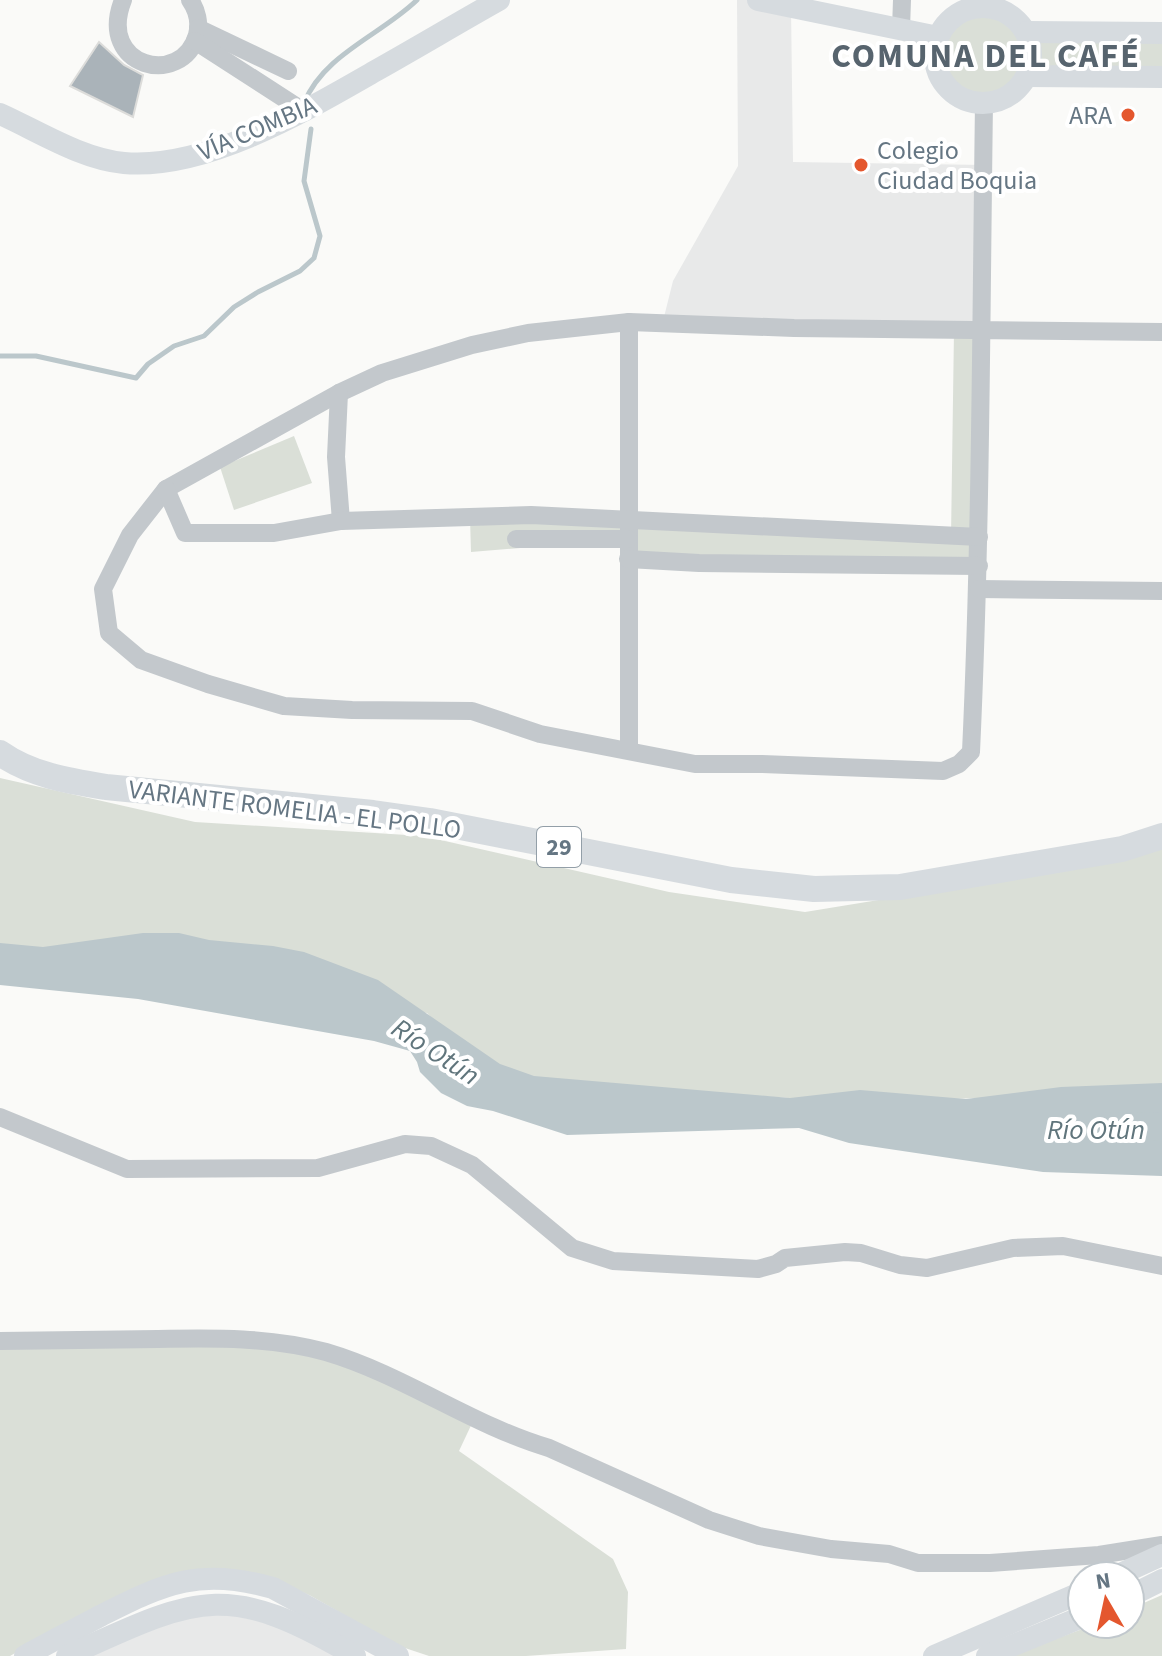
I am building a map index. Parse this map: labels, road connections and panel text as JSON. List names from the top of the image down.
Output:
{
  "streets": {
    "highway": ["VARIANTE ROMELIA - EL POLLO", "29"],
    "main road": ["VÍA COMBIA"]
  },
  "districts": ["COMUNA DEL CAFÉ"],
  "water": ["Río Otún"],
  "places": ["ARA", "Colegio Ciudad Boquia"],
  "north": "top"
}
